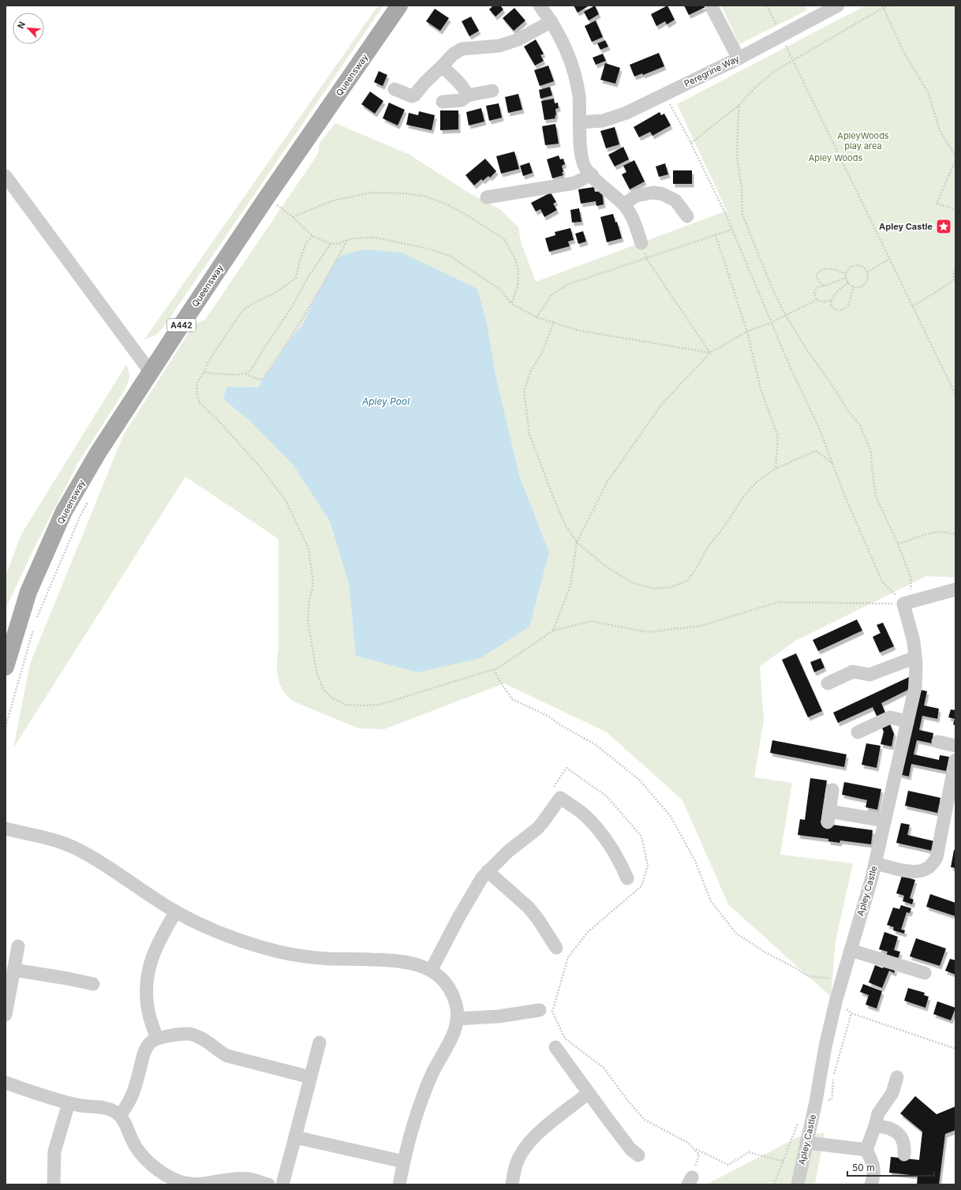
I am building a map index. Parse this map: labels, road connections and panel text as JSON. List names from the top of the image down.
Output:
{
  "streets": {
    "main road": ["Queensway", "A442"],
    "street": ["Peregrine Way", "Apley Castle"]
  },
  "water": ["Apley Pool"],
  "parks": ["ApleyWoods play area", "Apley Woods"],
  "places": {
    "place": ["Apley Castle"]
  },
  "scale_bar": "50 m",
  "north": "top left"
}
